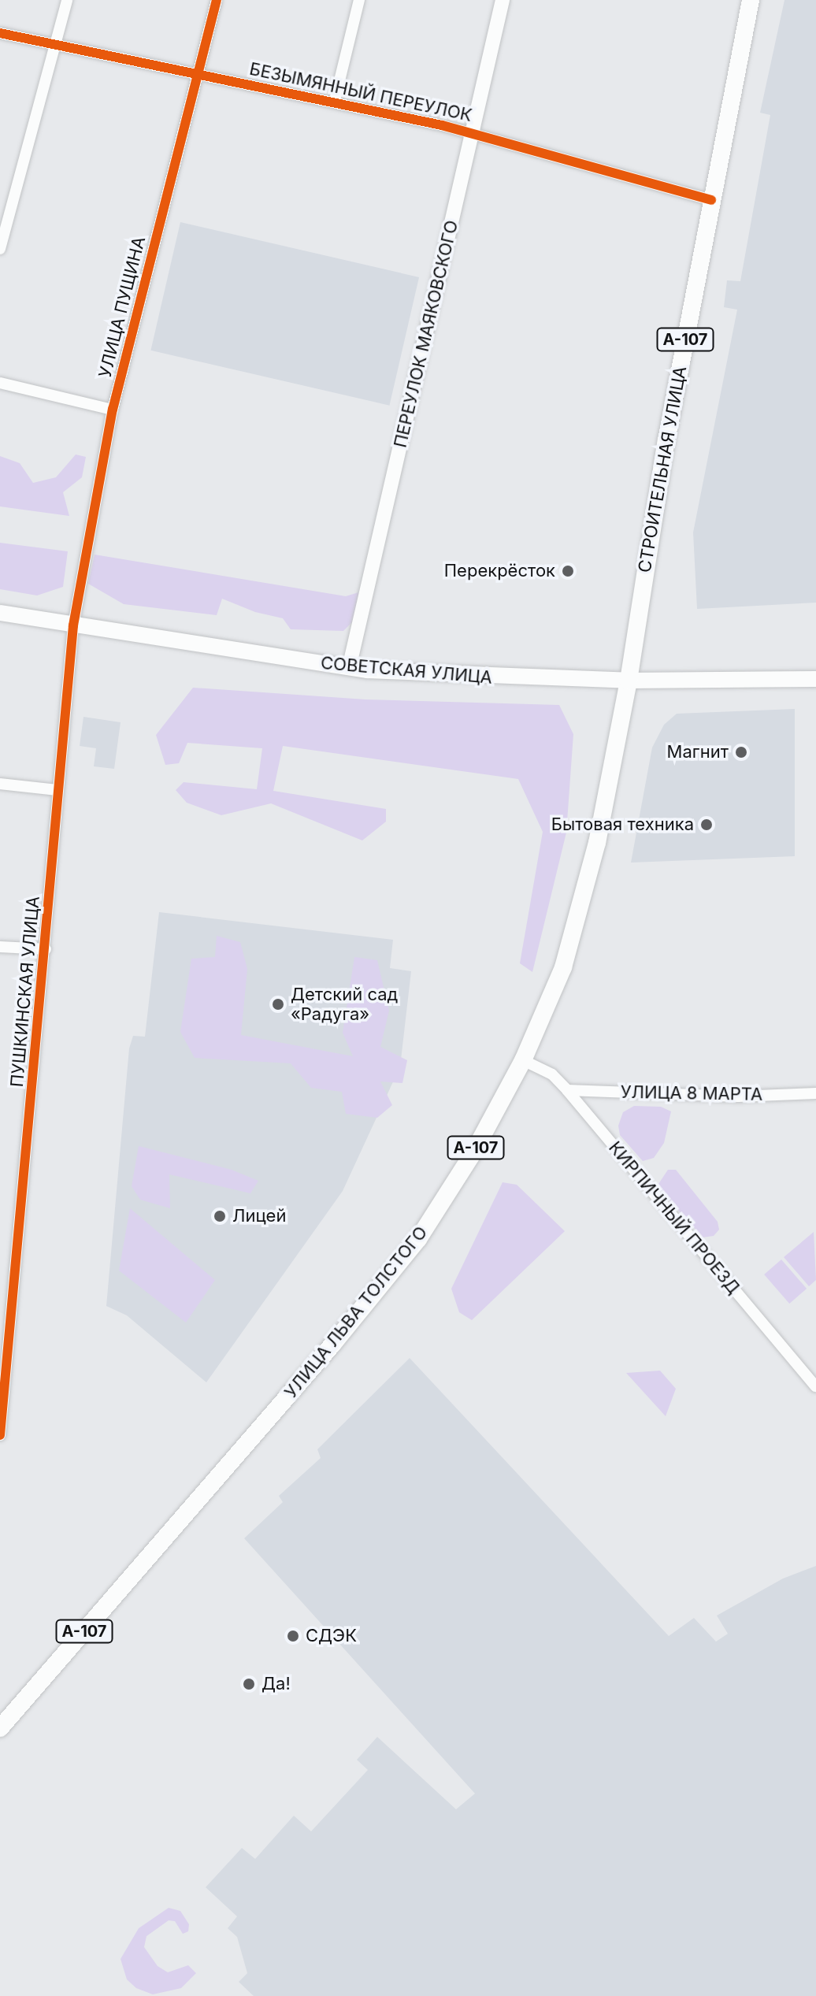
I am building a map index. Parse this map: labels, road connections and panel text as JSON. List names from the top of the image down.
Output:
{
  "streets": {
    "highway": ["А-107", "СТРОИТЕЛЬНАЯ УЛИЦА", "УЛИЦА ЛЬВА ТОЛСТОГО"],
    "main road": ["СОВЕТСКАЯ УЛИЦА"],
    "street": [
      "БЕЗЫМЯННЫЙ ПЕРЕУЛОК",
      "УЛИЦА ПУЩИНА",
      "ПЕРЕУЛОК МАЯКОВСКОГО",
      "ПУШКИНСКАЯ УЛИЦА",
      "УЛИЦА 8 МАРТА",
      "КИРПИЧНЫЙ ПРОЕЗД"
    ]
  },
  "crossings": [
    ["БЕЗЫМЯННЫЙ ПЕРЕУЛОК", "УЛИЦА ПУЩИНА"],
    ["БЕЗЫМЯННЫЙ ПЕРЕУЛОК", "ПЕРЕУЛОК МАЯКОВСКОГО"],
    ["БЕЗЫМЯННЫЙ ПЕРЕУЛОК", "СТРОИТЕЛЬНАЯ УЛИЦА"],
    ["УЛИЦА ПУЩИНА", "СОВЕТСКАЯ УЛИЦА"],
    ["УЛИЦА ПУЩИНА", "ПУШКИНСКАЯ УЛИЦА"],
    ["ПЕРЕУЛОК МАЯКОВСКОГО", "СОВЕТСКАЯ УЛИЦА"],
    ["СТРОИТЕЛЬНАЯ УЛИЦА", "СОВЕТСКАЯ УЛИЦА"],
    ["СТРОИТЕЛЬНАЯ УЛИЦА", "УЛИЦА ЛЬВА ТОЛСТОГО"],
    ["СОВЕТСКАЯ УЛИЦА", "ПУШКИНСКАЯ УЛИЦА"],
    ["СОВЕТСКАЯ УЛИЦА", "УЛИЦА ЛЬВА ТОЛСТОГО"],
    ["УЛИЦА 8 МАРТА", "КИРПИЧНЫЙ ПРОЕЗД"],
    ["КИРПИЧНЫЙ ПРОЕЗД", "УЛИЦА ЛЬВА ТОЛСТОГО"]
  ],
  "places": [
    "Перекрёсток",
    "Магнит",
    "Бытовая техника",
    "Детский сад «Радуга»",
    "Лицей",
    "СДЭК",
    "Да!"
  ]
}
